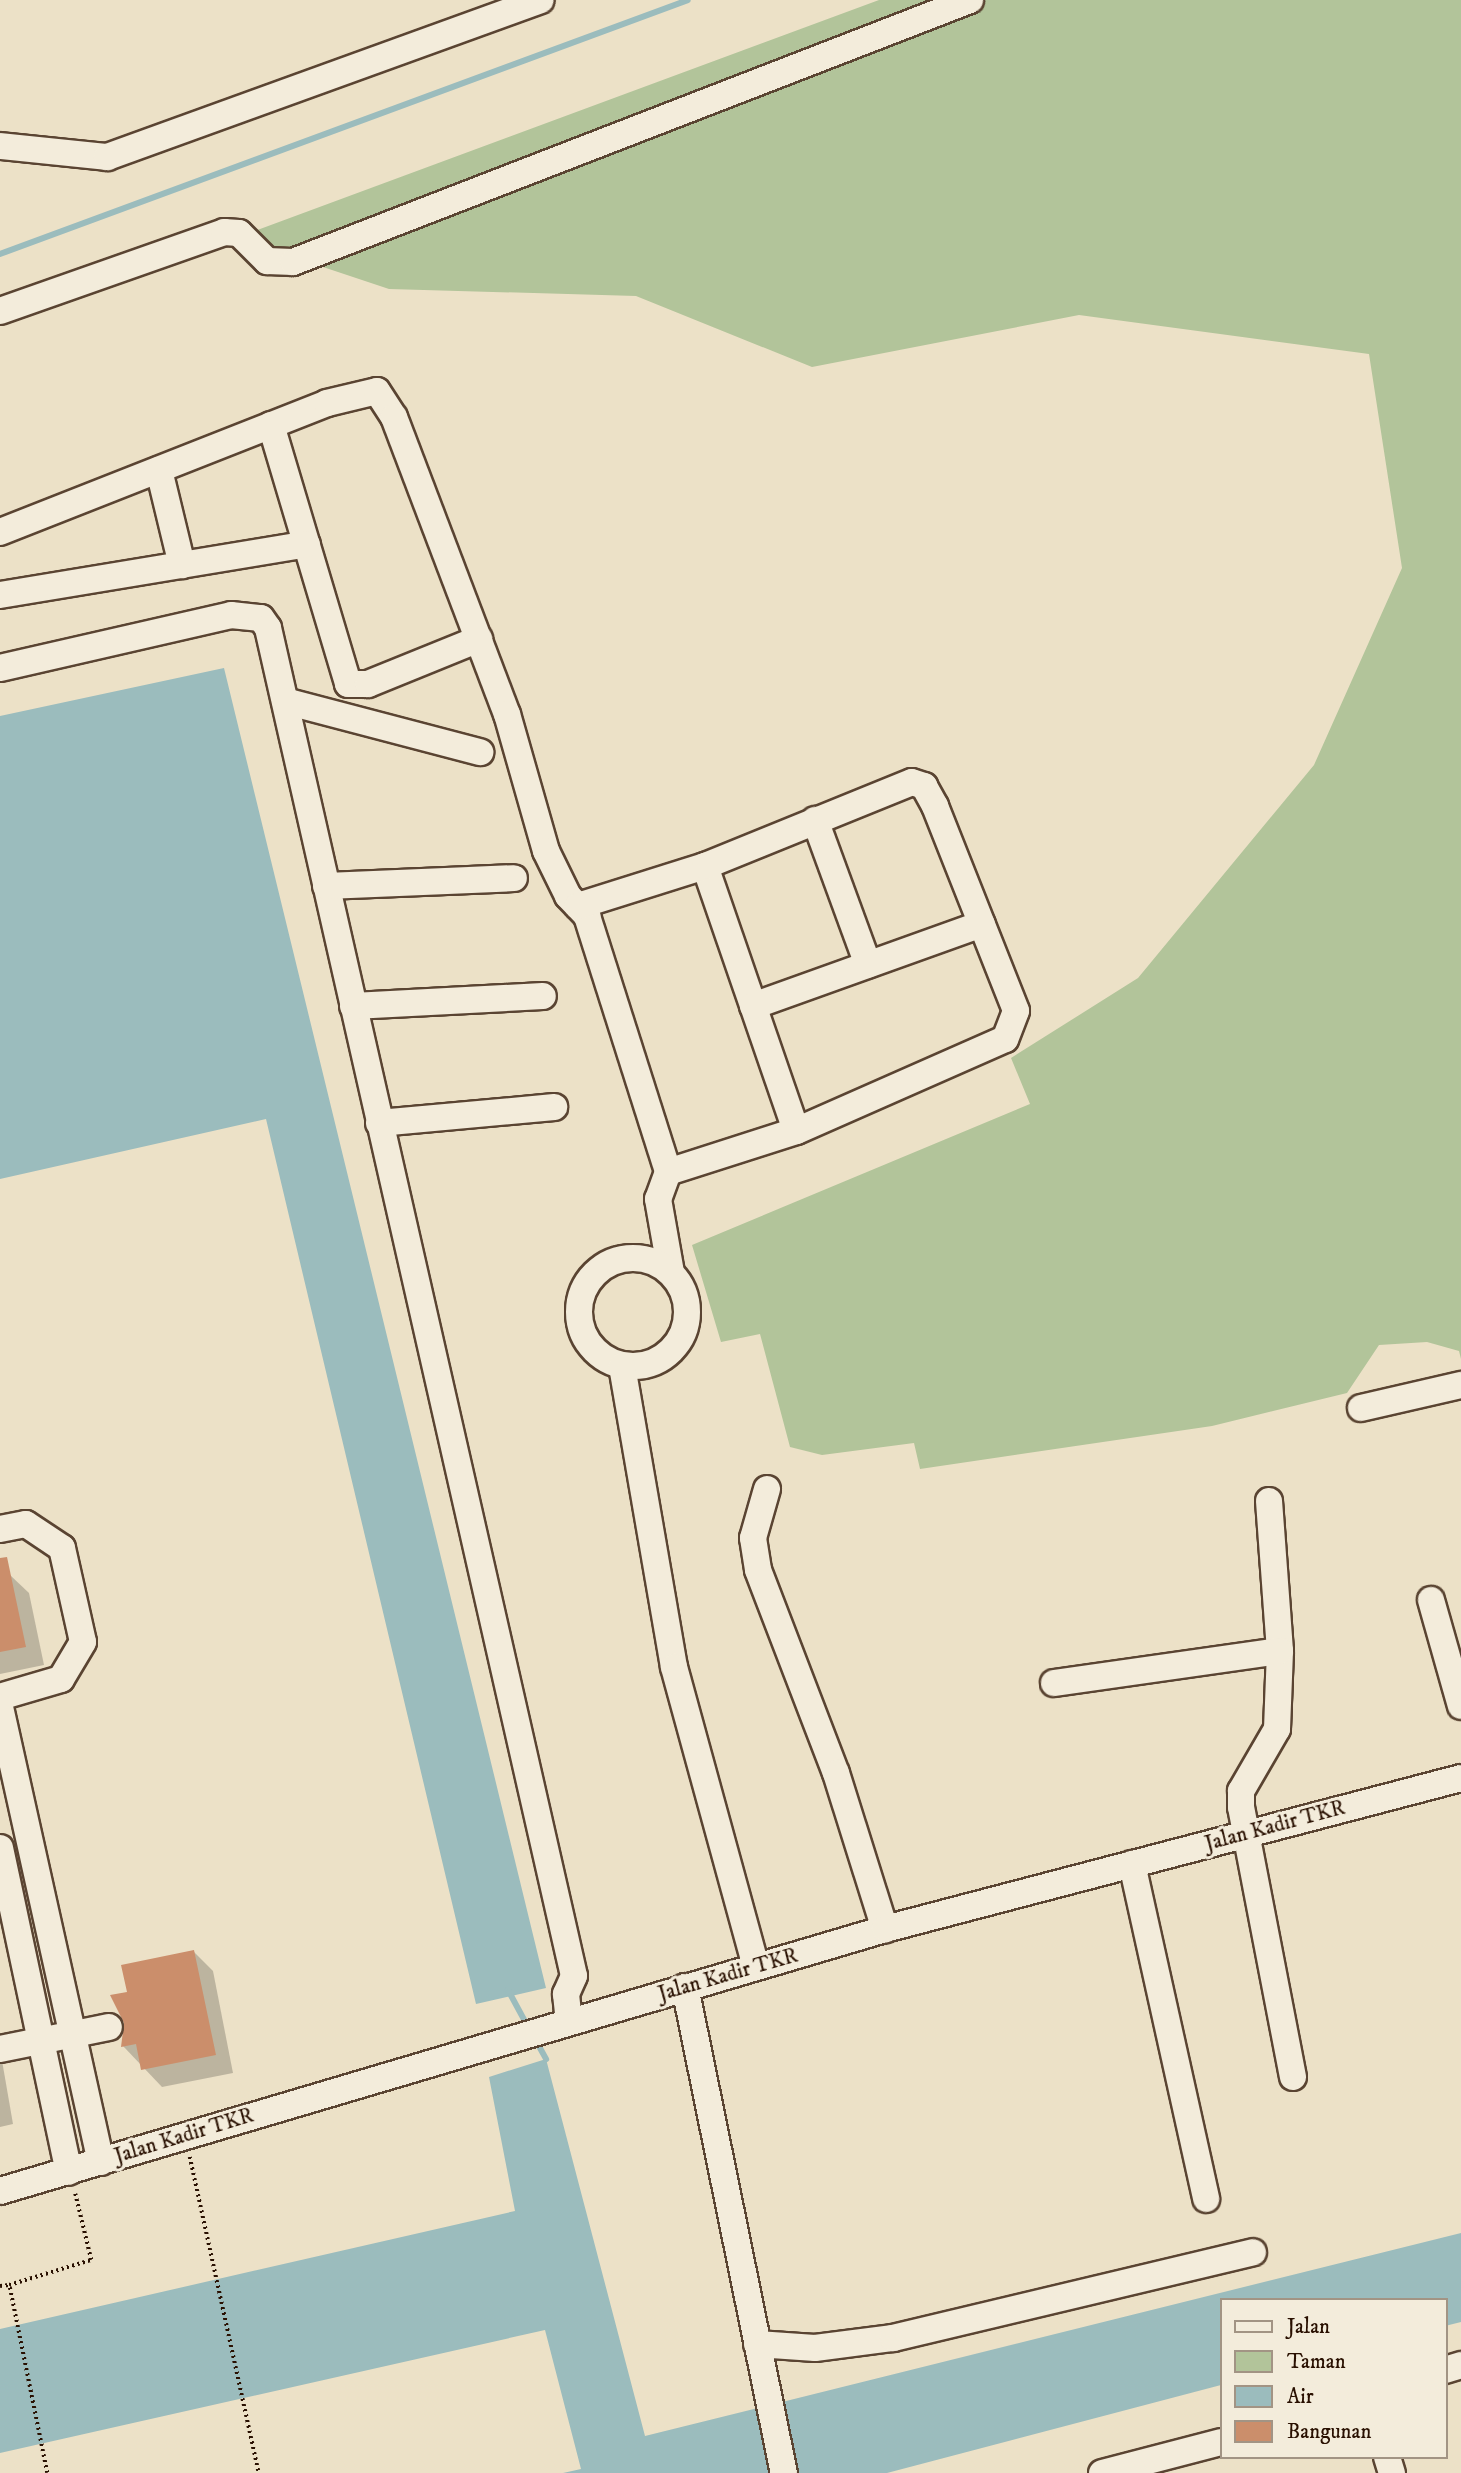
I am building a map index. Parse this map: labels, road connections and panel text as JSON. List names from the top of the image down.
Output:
{
  "streets": {
    "street": ["Jalan Kadir TKR"]
  },
  "legend": [
    "Jalan",
    "Taman",
    "Air",
    "Bangunan"
  ]
}
